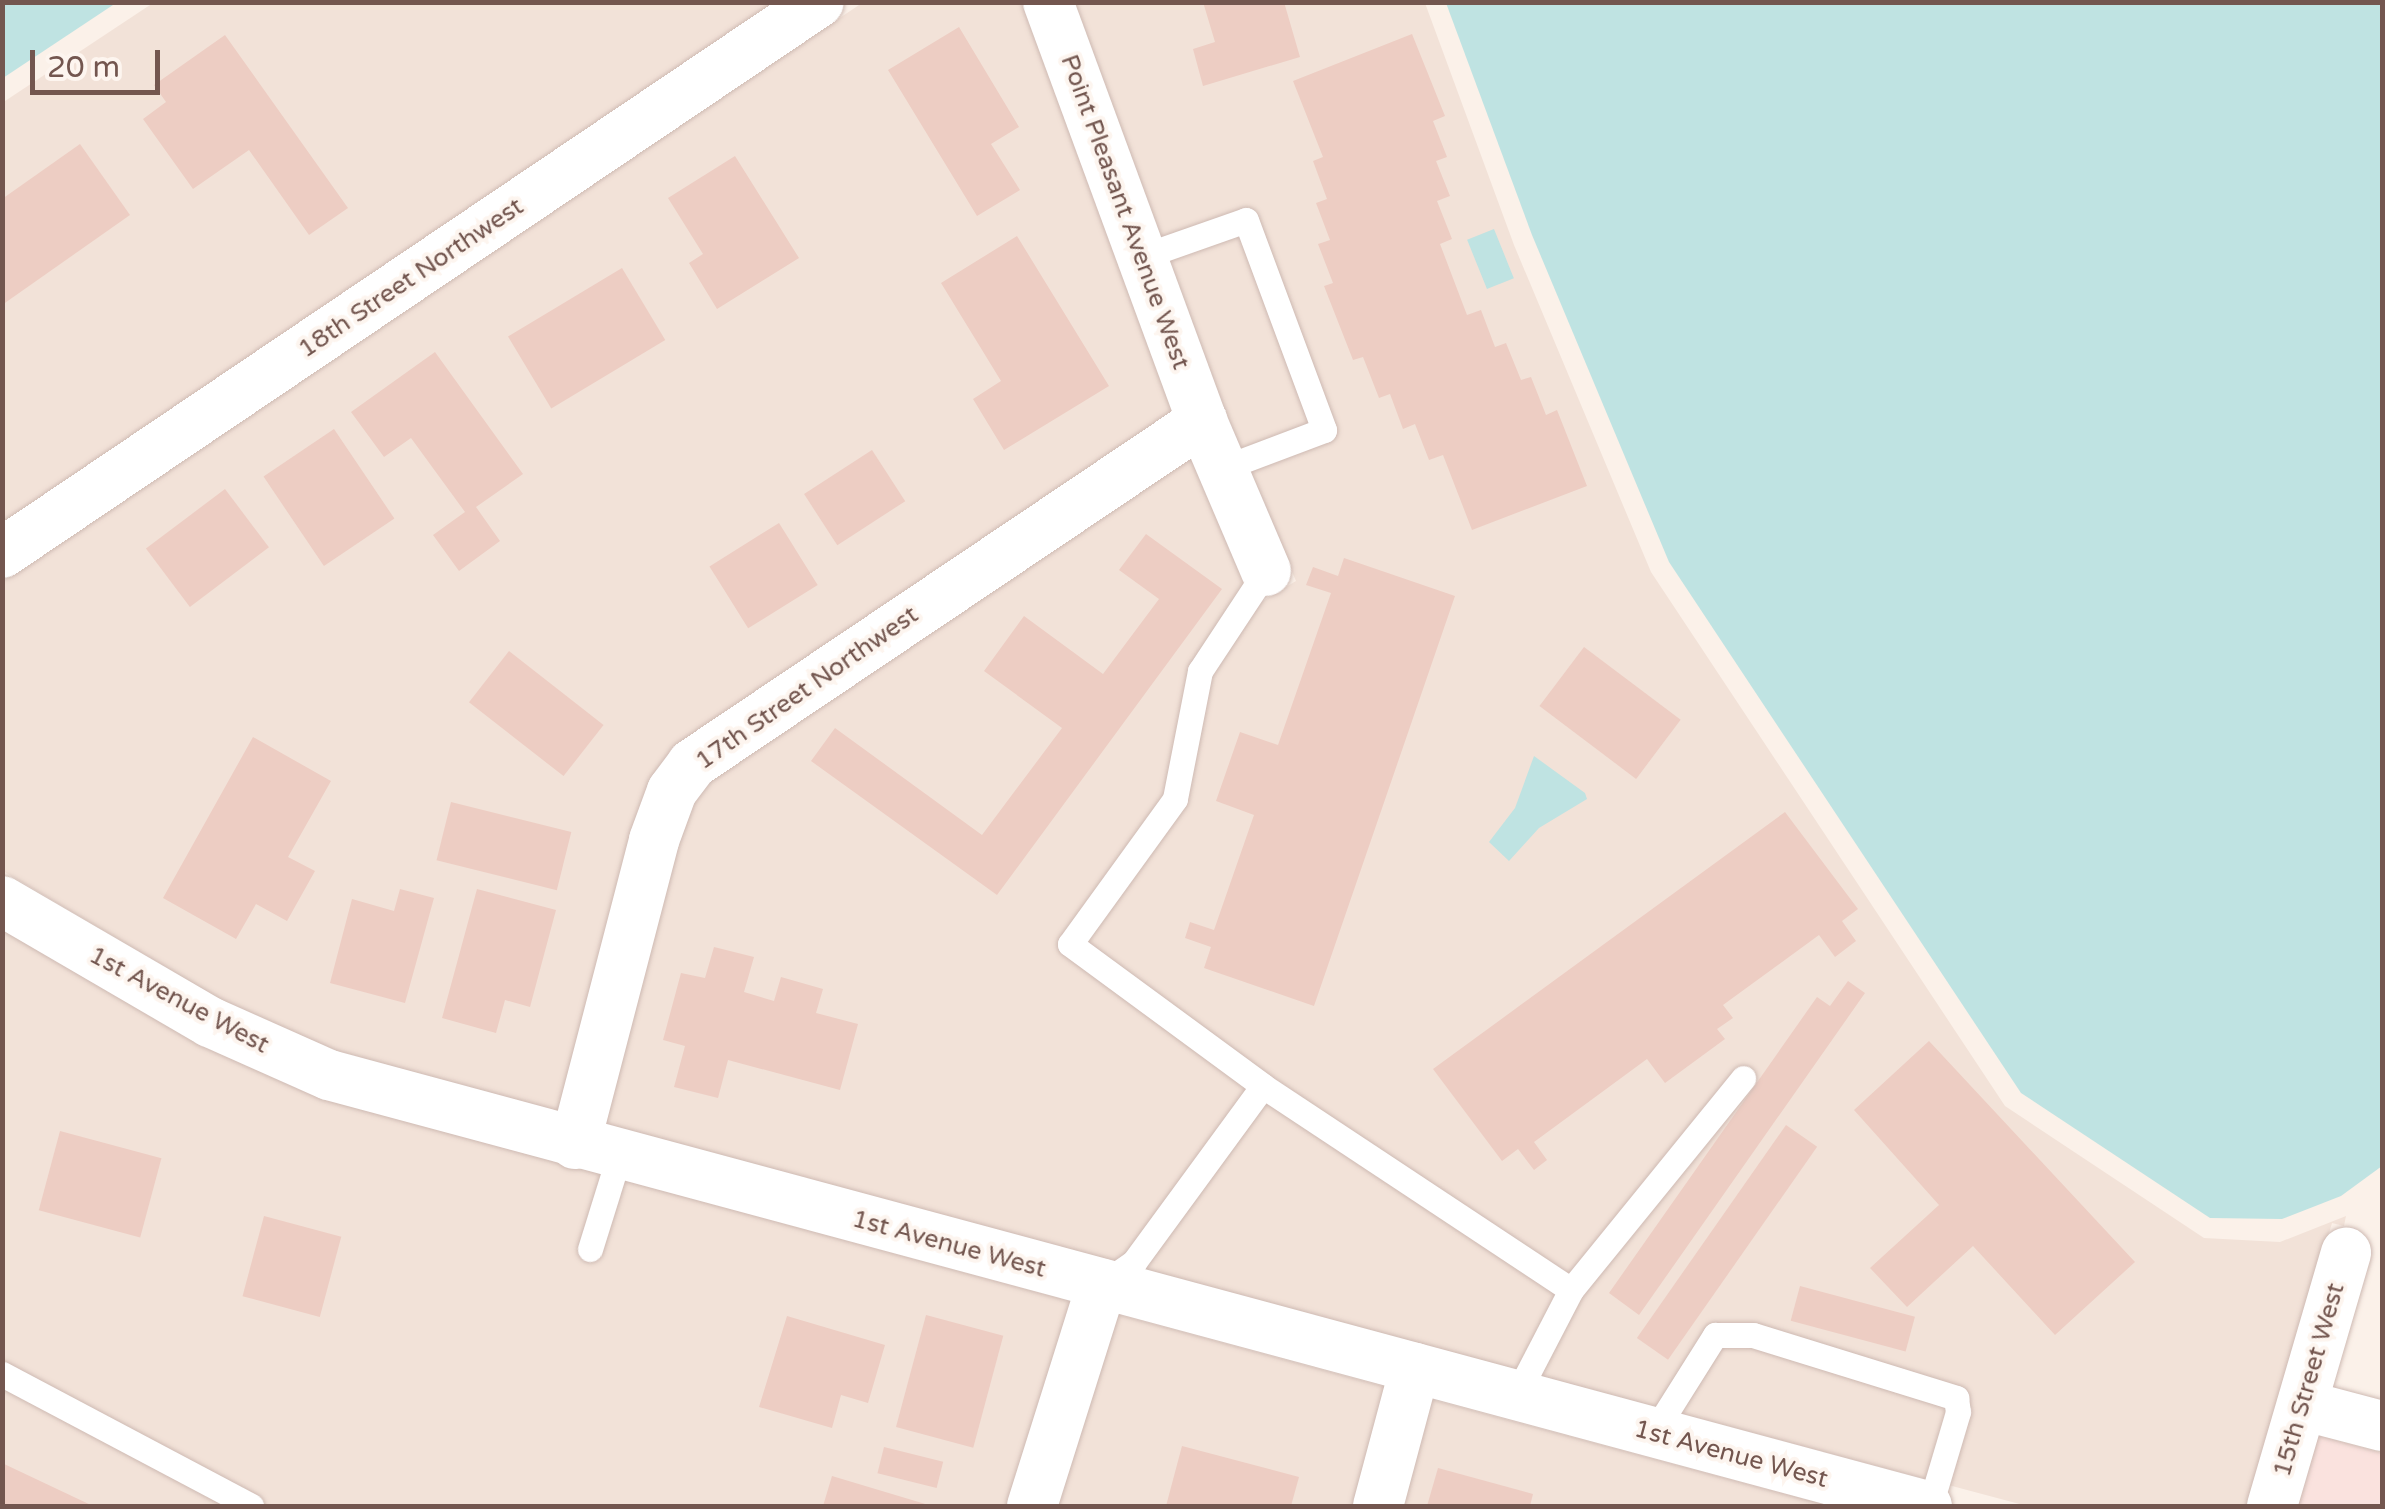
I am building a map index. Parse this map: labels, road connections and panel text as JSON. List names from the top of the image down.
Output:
{
  "streets": {
    "street": [
      "Point Pleasant Avenue West",
      "18th Street Northwest",
      "17th Street Northwest",
      "1st Avenue West",
      "15th Street West"
    ]
  },
  "crossings": [
    ["Point Pleasant Avenue West", "17th Street Northwest"],
    ["17th Street Northwest", "1st Avenue West"]
  ],
  "scale_bar": "20 m"
}
